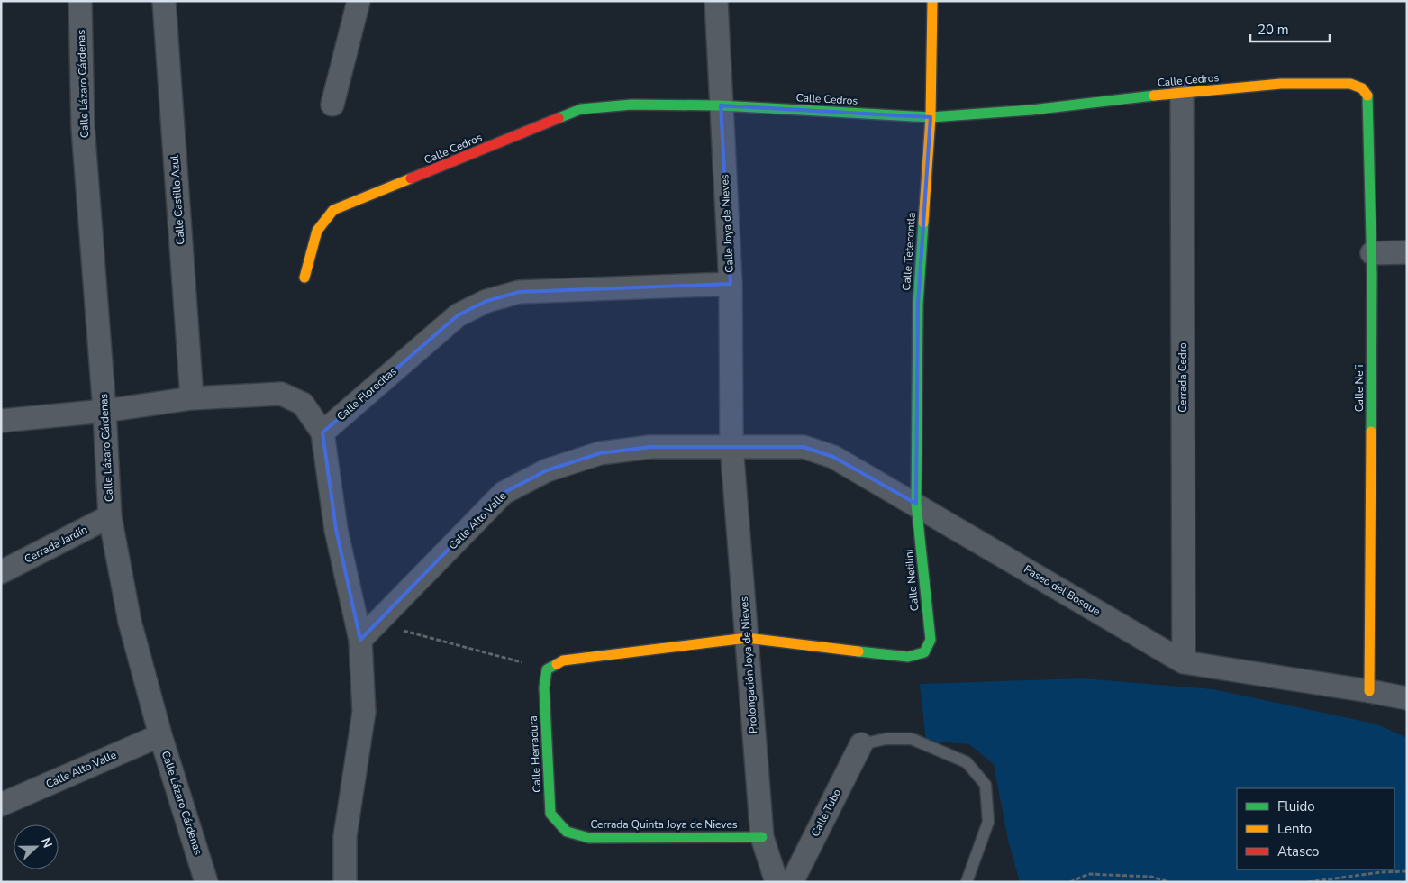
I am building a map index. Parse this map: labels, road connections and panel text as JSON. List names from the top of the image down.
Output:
{
  "streets": {
    "street": [
      "Calle Cedros",
      "Calle Lázaro Cárdenas",
      "Calle Castillo Azul",
      "Calle Joya de Nieves",
      "Calle Tetecontla",
      "Cerrada Cedro",
      "Calle Nefi",
      "Calle Florecitas",
      "Calle Alto Valle",
      "Cerrada Jardín",
      "Calle Netilini",
      "Paseo del Bosque",
      "Prolongación Joya de Nieves",
      "Calle Herradura",
      "Calle Tubo",
      "Cerrada Quinta Joya de Nieves"
    ]
  },
  "crossings": [
    ["Calle Cedros", "Calle Joya de Nieves"],
    ["Calle Cedros", "Calle Tetecontla"],
    ["Calle Cedros", "Cerrada Cedro"],
    ["Calle Cedros", "Calle Nefi"],
    ["Calle Lázaro Cárdenas", "Calle Alto Valle"],
    ["Calle Lázaro Cárdenas", "Cerrada Jardín"],
    ["Calle Joya de Nieves", "Calle Florecitas"],
    ["Calle Joya de Nieves", "Calle Alto Valle"],
    ["Calle Joya de Nieves", "Paseo del Bosque"],
    ["Calle Joya de Nieves", "Prolongación Joya de Nieves"],
    ["Calle Tetecontla", "Calle Netilini"],
    ["Calle Tetecontla", "Paseo del Bosque"],
    ["Cerrada Cedro", "Paseo del Bosque"],
    ["Calle Nefi", "Paseo del Bosque"],
    ["Calle Alto Valle", "Paseo del Bosque"],
    ["Calle Alto Valle", "Prolongación Joya de Nieves"],
    ["Calle Netilini", "Paseo del Bosque"],
    ["Calle Netilini", "Prolongación Joya de Nieves"],
    ["Paseo del Bosque", "Prolongación Joya de Nieves"],
    ["Prolongación Joya de Nieves", "Cerrada Quinta Joya de Nieves"],
    ["Calle Herradura", "Cerrada Quinta Joya de Nieves"]
  ],
  "legend": ["Fluido", "Lento", "Atasco"],
  "scale_bar": "20 m",
  "north": "right"
}
